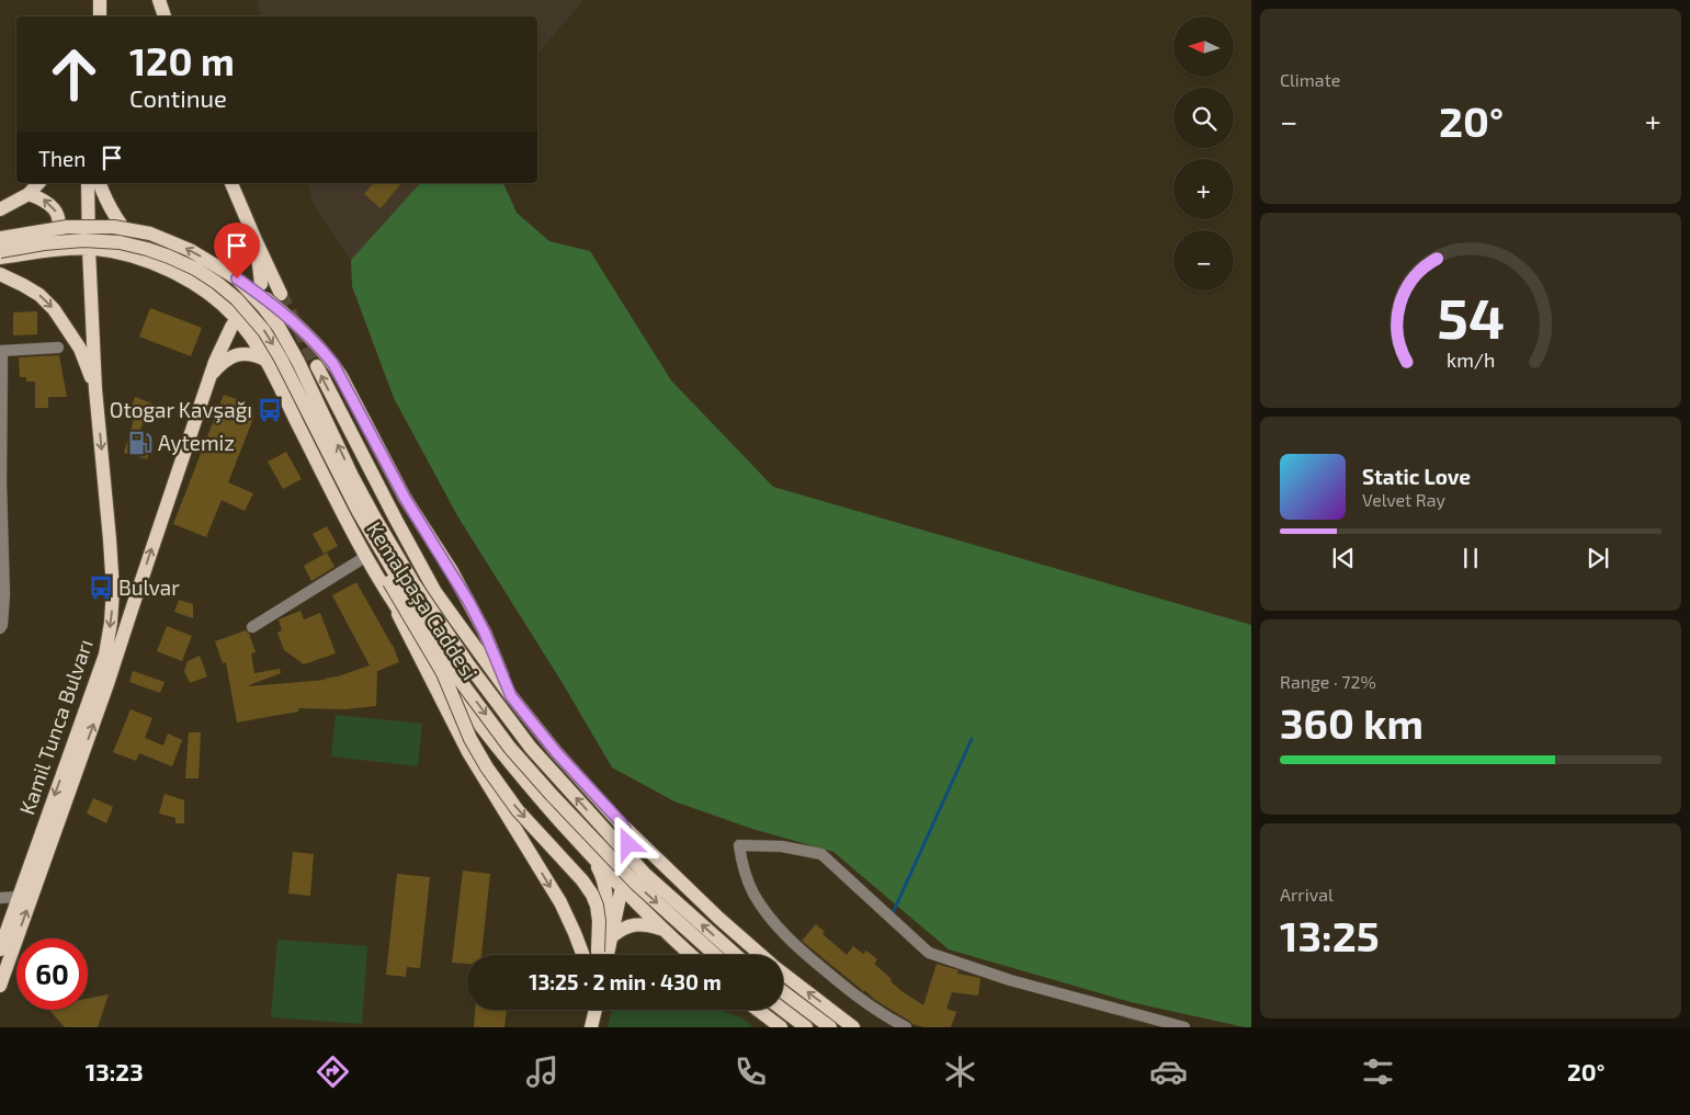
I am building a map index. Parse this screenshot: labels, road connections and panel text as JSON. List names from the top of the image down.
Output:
{
  "streets": {
    "main road": ["Kemalpaşa Caddesi", "Kamil Tunca Bulvarı"]
  },
  "crossings": [
    ["Kemalpaşa Caddesi", "Kamil Tunca Bulvarı"]
  ],
  "places": {
    "bus stop": ["Otogar Kavşağı", "Bulvar"],
    "fuel station": ["Aytemiz"]
  },
  "north": "left",
  "page": {
    "tile": [
      "Climate",
      ["Range · 72%", "360 km"],
      ["Arrival", "13:25"]
    ],
    "map_buttons": ["+", "−"],
    "turn": ["120 m", "Continue"],
    "heat": ["−", "20°", "+"],
    "then": "Then",
    "song": ["Static Love", "Velvet Ray"],
    "limit": "60",
    "trip": "13:25 · 2 min · 430 m",
    "tabs": ["13:23", "20°"],
    "gauge": ["54", "km/h"]
  }
}
